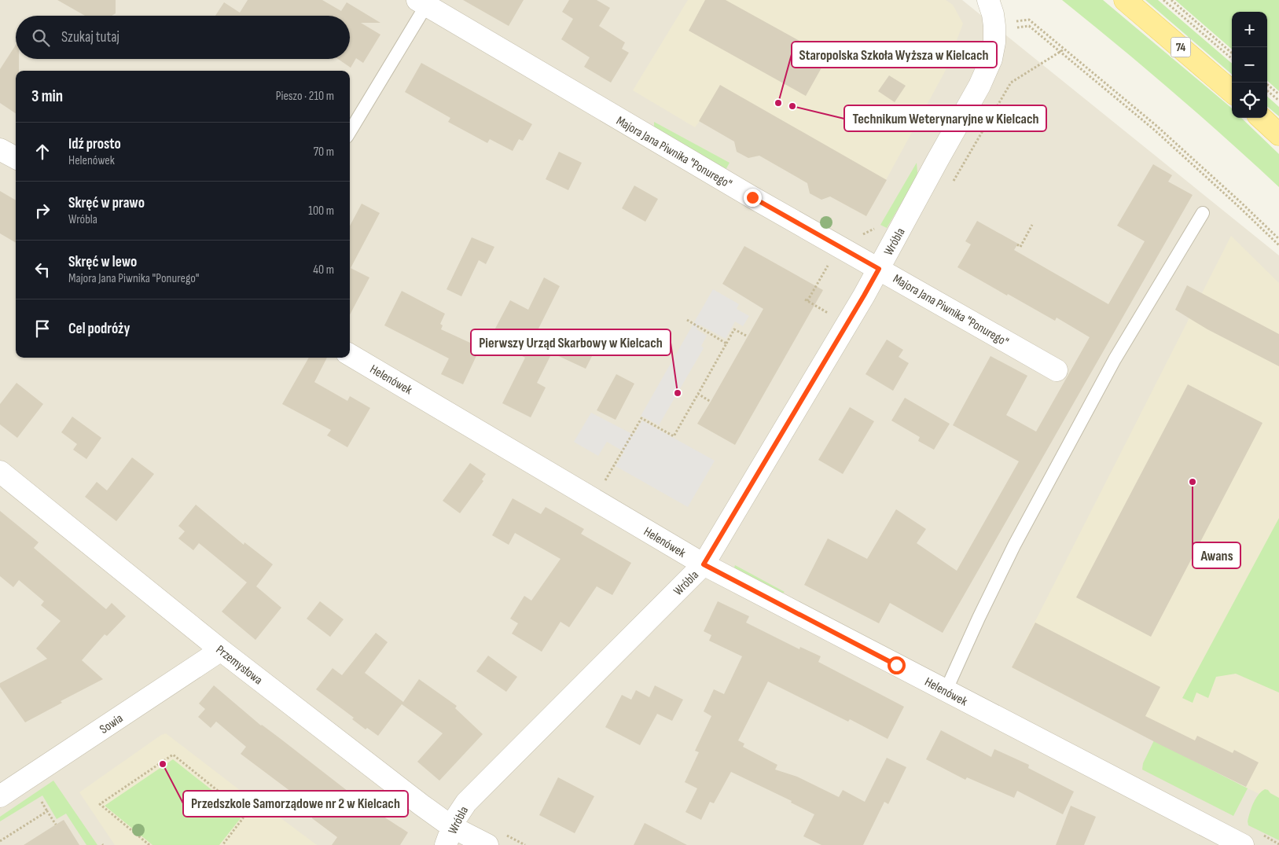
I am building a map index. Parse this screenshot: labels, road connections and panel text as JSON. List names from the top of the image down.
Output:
{
  "streets": {
    "main road": ["74"],
    "street": [
      "Majora Jana Piwnika \"Ponurego\"",
      "Wróbla",
      "Helenówek",
      "Przemysłowa",
      "Sowia"
    ]
  },
  "crossings": [
    ["Majora Jana Piwnika \"Ponurego\"", "Wróbla"],
    ["Wróbla", "Helenówek"],
    ["Wróbla", "Przemysłowa"],
    ["Przemysłowa", "Sowia"]
  ],
  "places": [
    "Staropolska Szkoła Wyższa w Kielcach",
    "Technikum Weterynaryjne w Kielcach",
    "Pierwszy Urząd Skarbowy w Kielcach",
    "Awans",
    "Przedszkole Samorządowe nr 2 w Kielcach"
  ],
  "page": {
    "map_buttons": ["+", "−"],
    "search": "Szukaj tutaj",
    "heading": ["3 min", "Pieszo · 210 m"],
    "list": [
      ["Idź prosto", "Helenówek", "70 m"],
      ["Skręć w prawo", "Wróbla", "100 m"],
      ["Skręć w lewo", "Majora Jana Piwnika \"Ponurego\"", "40 m"],
      "Cel podróży"
    ]
  }
}
